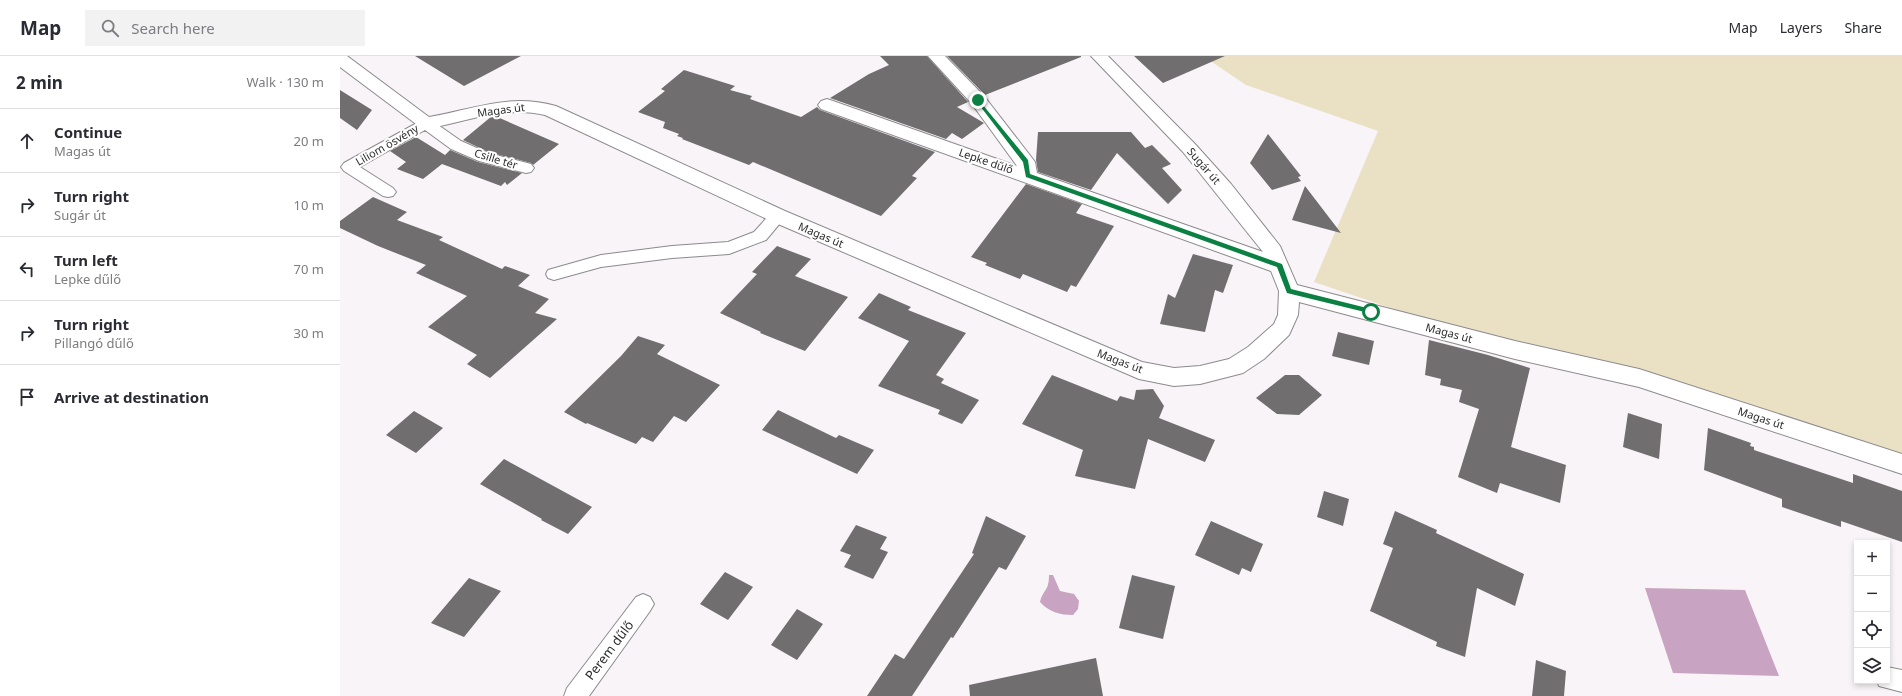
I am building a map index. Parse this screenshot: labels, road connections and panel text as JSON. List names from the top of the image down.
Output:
{
  "streets": {
    "street": ["Magas út", "Lepke dűlő", "Sugár út"],
    "lane": ["Liliom ösvény", "Csille tér", "Perem dűlő"]
  },
  "crossings": [
    ["Magas út", "Liliom ösvény"],
    ["Magas út", "Csille tér"],
    ["Magas út", "Sugár út"],
    ["Liliom ösvény", "Csille tér"],
    ["Lepke dűlő", "Sugár út"]
  ],
  "page": {
    "header": "Map",
    "search": "Search here",
    "nav": ["Map", "Layers", "Share"],
    "heading": ["2 min", "Walk · 130 m"],
    "list": [
      ["Continue", "Magas út", "20 m"],
      ["Turn right", "Sugár út", "10 m"],
      ["Turn left", "Lepke dűlő", "70 m"],
      ["Turn right", "Pillangó dűlő", "30 m"],
      "Arrive at destination"
    ],
    "map_buttons": ["+", "−"]
  }
}
